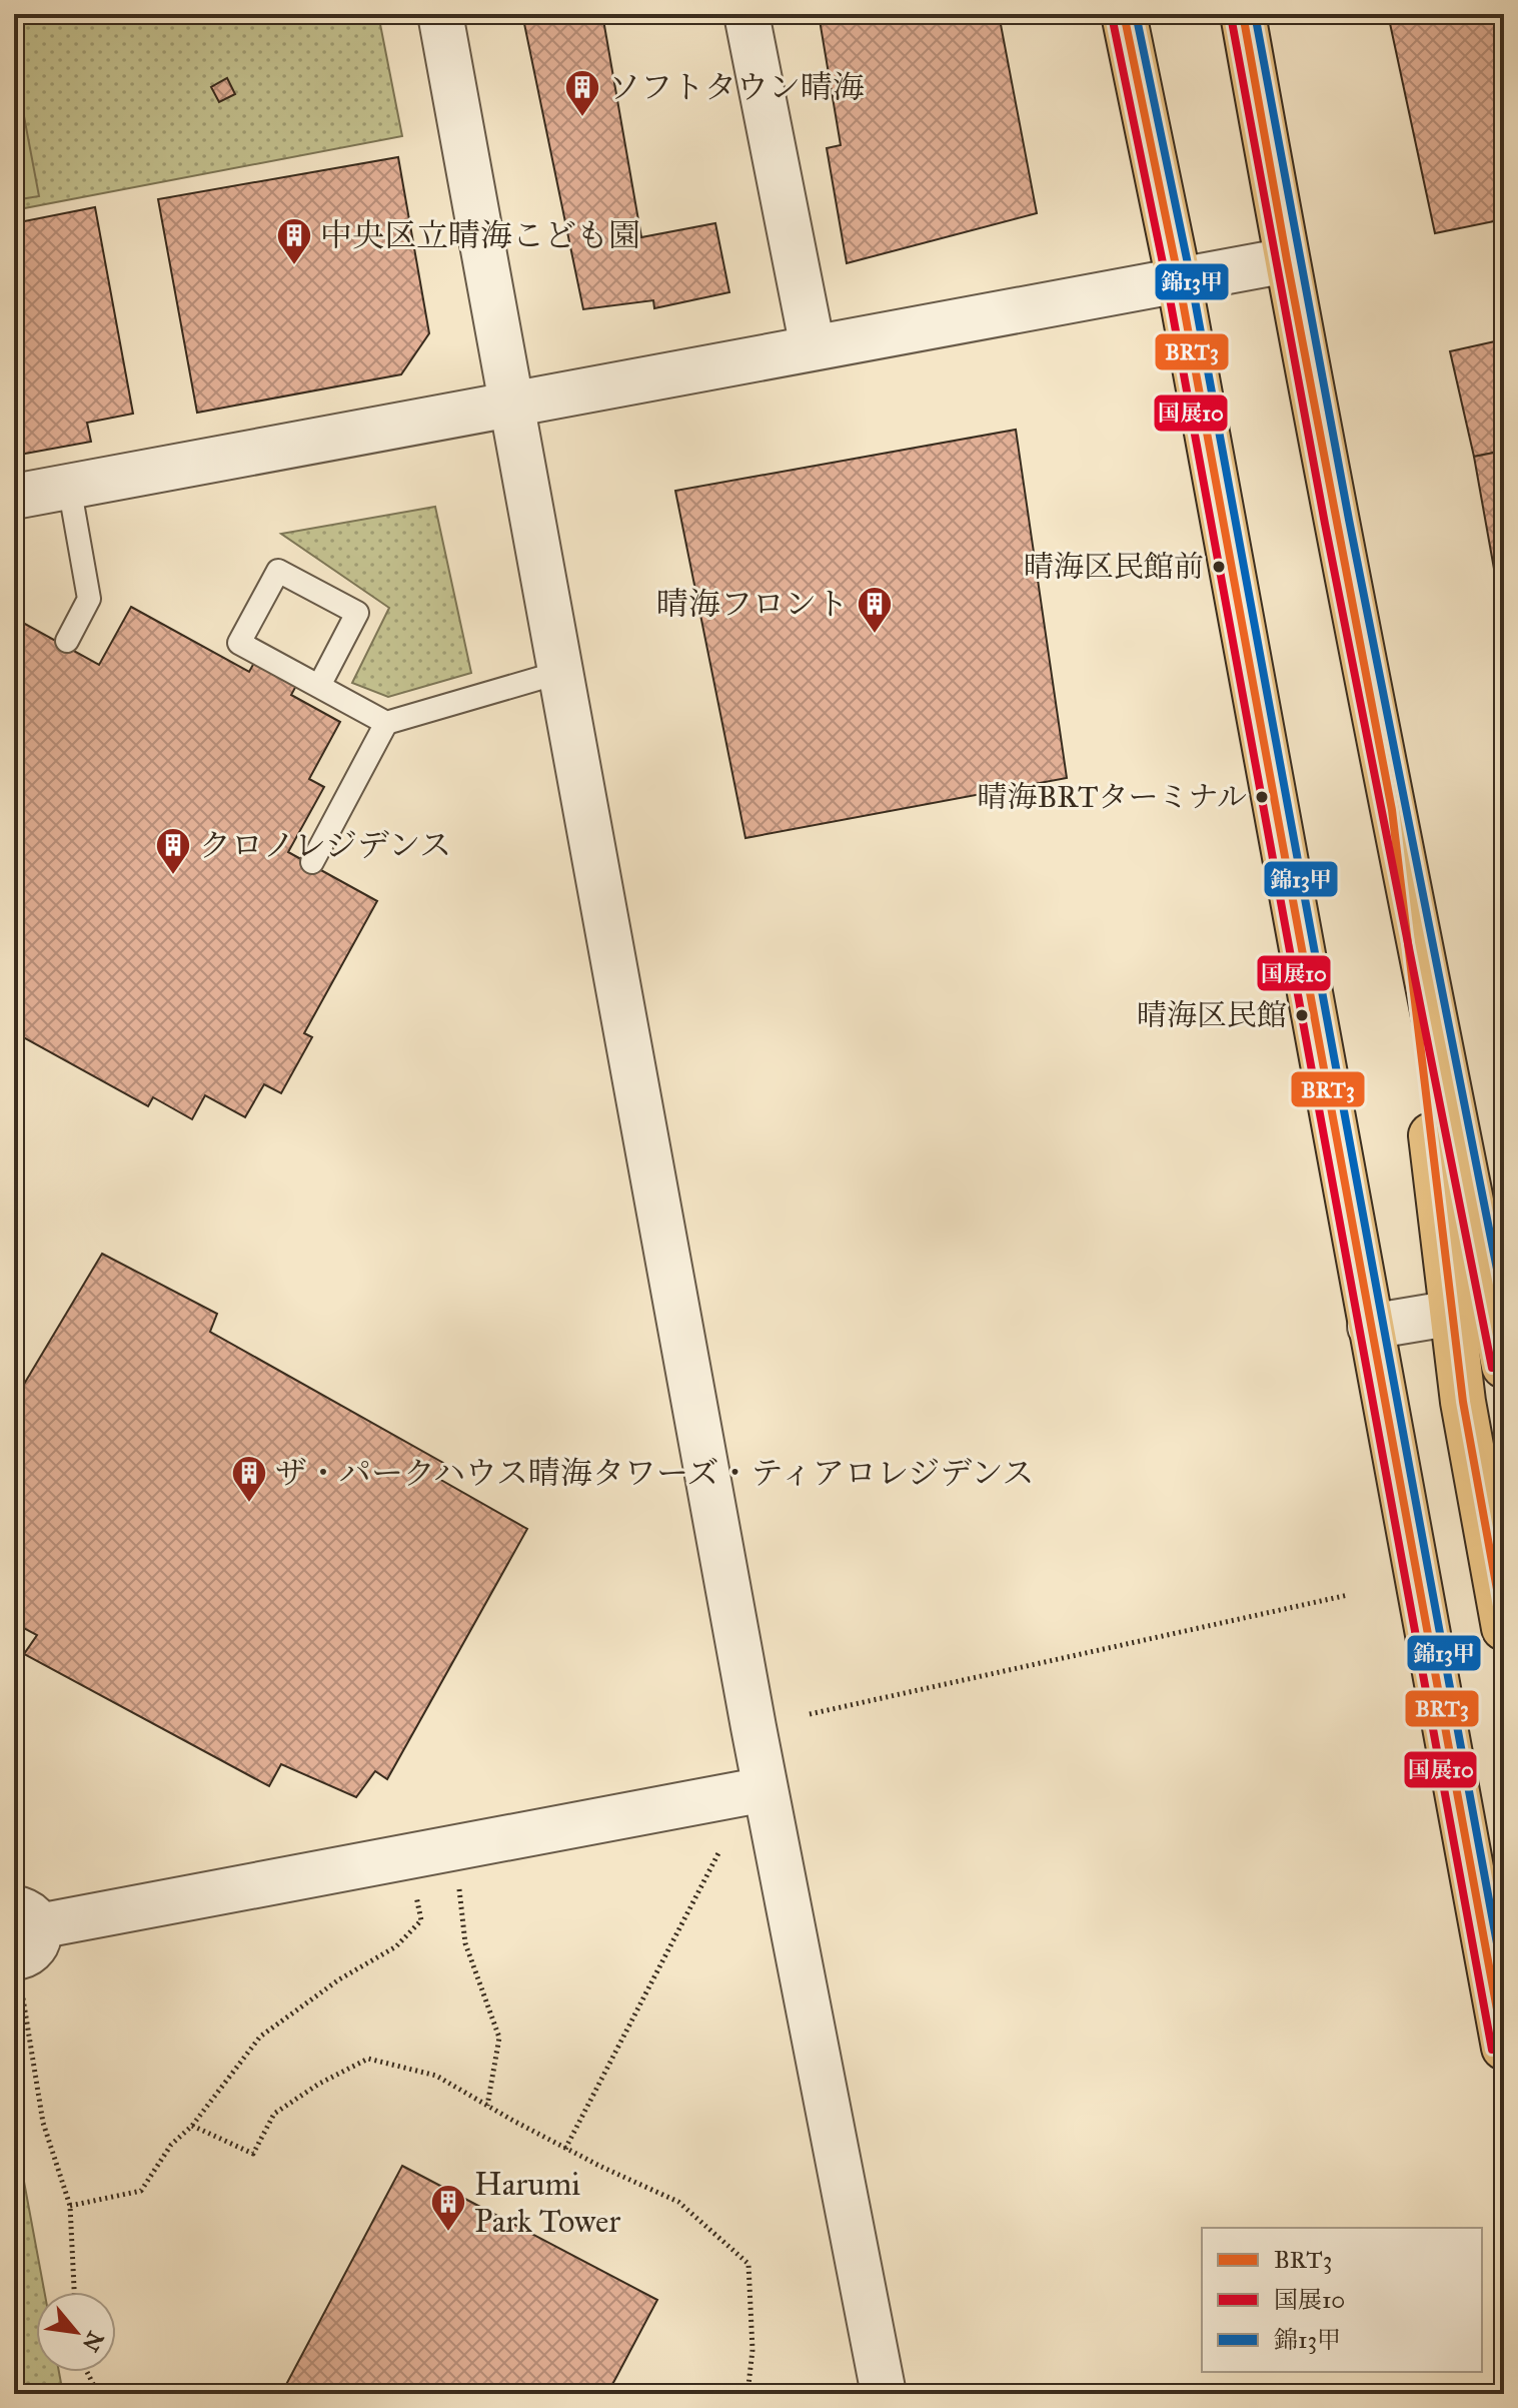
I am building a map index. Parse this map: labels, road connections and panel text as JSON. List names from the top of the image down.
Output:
{
  "places": {
    "building": [
      "ソフトタウン晴海",
      "中央区立晴海こども園",
      "晴海フロント",
      "クロノレジデンス",
      "ザ・パークハウス晴海タワーズ・ティアロレジデンス",
      "Harumi Park Tower"
    ],
    "other": ["晴海区民館前", "晴海BRTターミナル", "晴海区民館"]
  },
  "lines": ["transit line BRT3", "transit line 錦13甲", "transit line 国展10"],
  "legend": ["BRT3", "国展10", "錦13甲"],
  "north": "bottom right"
}
